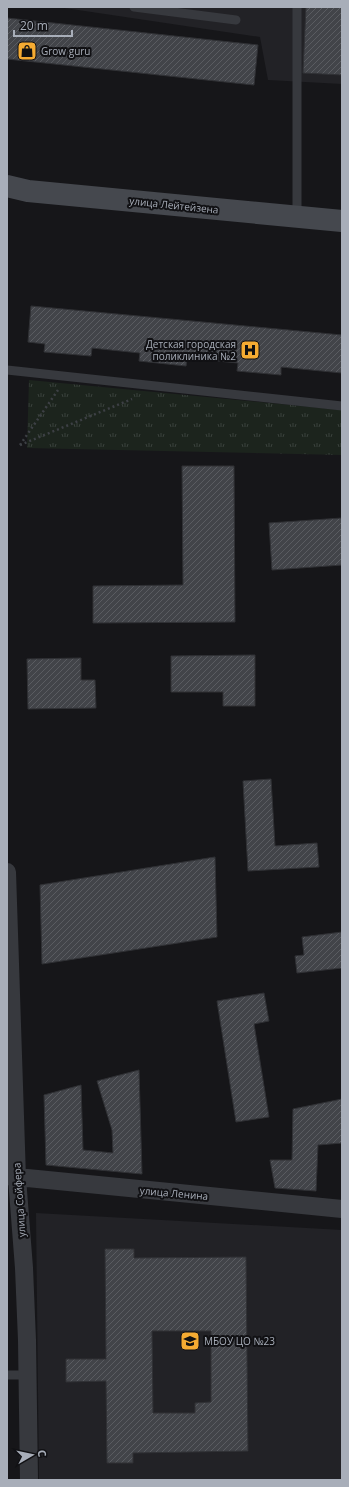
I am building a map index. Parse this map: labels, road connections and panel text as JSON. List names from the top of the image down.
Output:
{
  "streets": {
    "street": ["улица Лейтейзена", "улица Ленина", "улица Сойфера"]
  },
  "crossings": [
    ["улица Ленина", "улица Сойфера"]
  ],
  "places": {
    "shop": ["Grow guru"],
    "hospital": ["Детская городская поликлиника №2"],
    "school or university": ["МБОУ ЦО №23"]
  },
  "scale_bar": "20 m",
  "north": "right"
}
